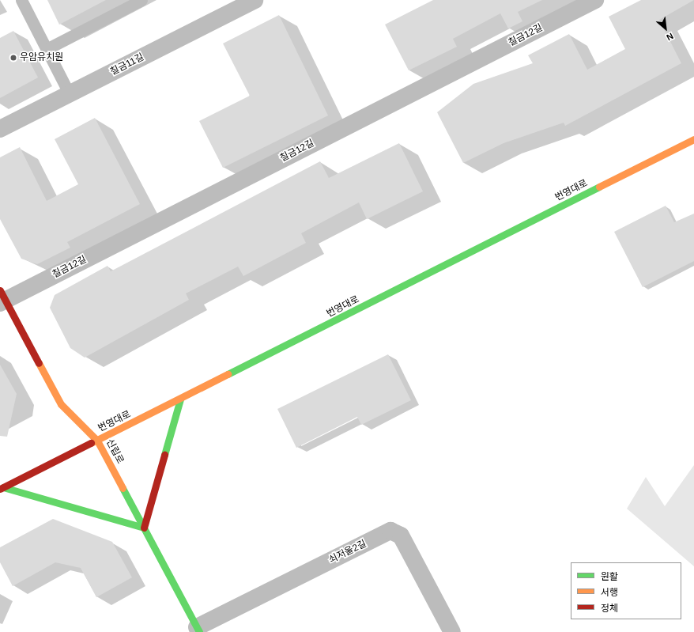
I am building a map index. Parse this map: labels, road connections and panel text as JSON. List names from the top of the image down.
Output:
{
  "streets": {
    "street": [
      "칠금12길",
      "칠금11길",
      "번영대로",
      "신립로",
      "쇠저울2길"
    ]
  },
  "crossings": [
    ["칠금12길", "신립로"],
    ["번영대로", "신립로"],
    ["신립로", "쇠저울2길"]
  ],
  "places": ["우암유치원"],
  "legend": ["원활", "서행", "정체"],
  "north": "bottom right"
}
